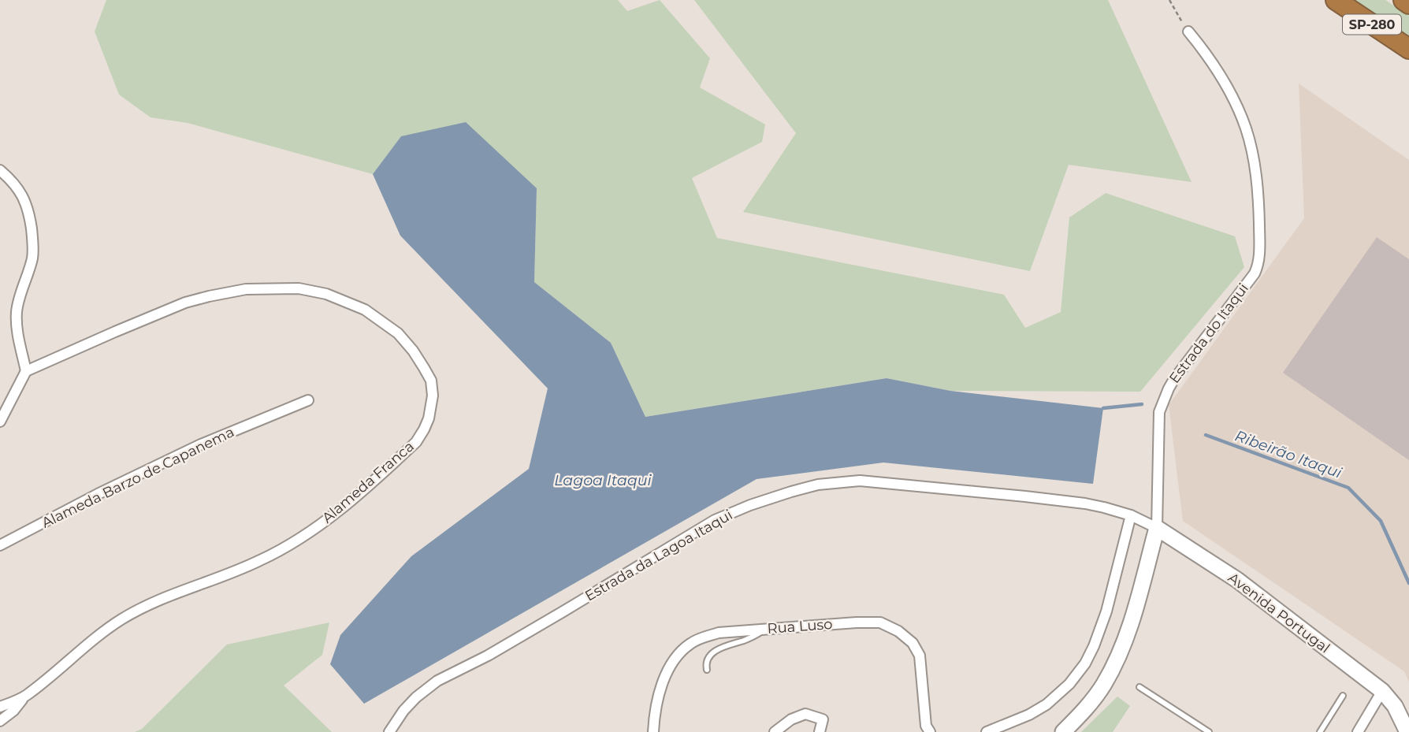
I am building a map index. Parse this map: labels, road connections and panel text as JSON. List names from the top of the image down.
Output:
{
  "streets": {
    "highway": ["SP-280"],
    "street": [
      "Estrada do Itaqui",
      "Alameda Barzo de Capanema",
      "Alameda Franca",
      "Estrada da Lagoa Itaqui",
      "Avenida Portugal",
      "Rua Luso"
    ]
  },
  "crossings": [
    ["Estrada do Itaqui", "Avenida Portugal"],
    ["Estrada da Lagoa Itaqui", "Avenida Portugal"]
  ],
  "water": ["Ribeirão Itaqui", "Lagoa Itaqui"]
}
